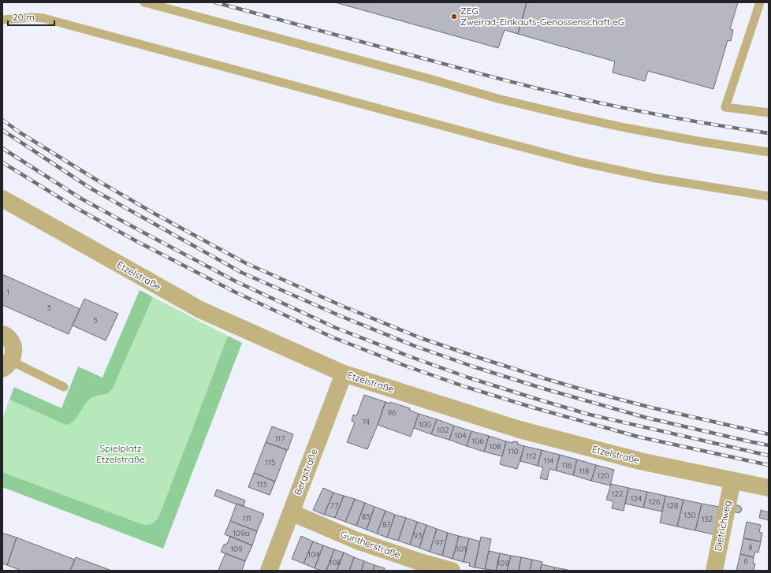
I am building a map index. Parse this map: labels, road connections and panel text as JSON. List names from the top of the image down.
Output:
{
  "streets": {
    "street": [
      "Etzelstraße",
      "Bergstraße",
      "Dietrichweg",
      "Guntherstraße"
    ]
  },
  "crossings": [
    ["Etzelstraße", "Bergstraße"],
    ["Etzelstraße", "Dietrichweg"],
    ["Bergstraße", "Guntherstraße"]
  ],
  "parks": ["Spielplatz Etzelstraße"],
  "places": ["ZEG Zweirad-Einkaufs-Genossenschaft eG"],
  "house_numbers": [
    "1",
    "3",
    "5",
    "96",
    "74",
    "100",
    "102",
    "104",
    "117",
    "106",
    "108",
    "110",
    "112",
    "114",
    "115",
    "116",
    "118",
    "120",
    "113",
    "122",
    "124",
    "126",
    "77",
    "128",
    "130",
    "83",
    "111",
    "132",
    "87",
    "109a",
    "93",
    "97",
    "8",
    "109",
    "101",
    "104",
    "6",
    "108",
    "109"
  ],
  "scale_bar": "20 m"
}
